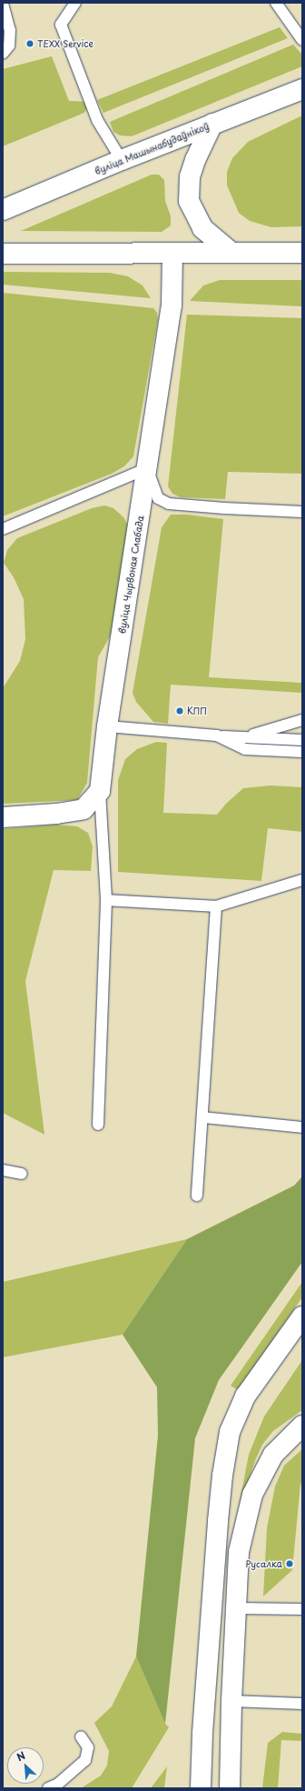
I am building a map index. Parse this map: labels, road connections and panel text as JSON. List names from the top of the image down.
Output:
{
  "streets": {
    "main road": ["вуліца Машынабудаўнікоў", "вуліца Чырвоная Слабада"]
  },
  "places": ["TEXX Service", "КПП", "Русалка"],
  "north": "top left"
}
